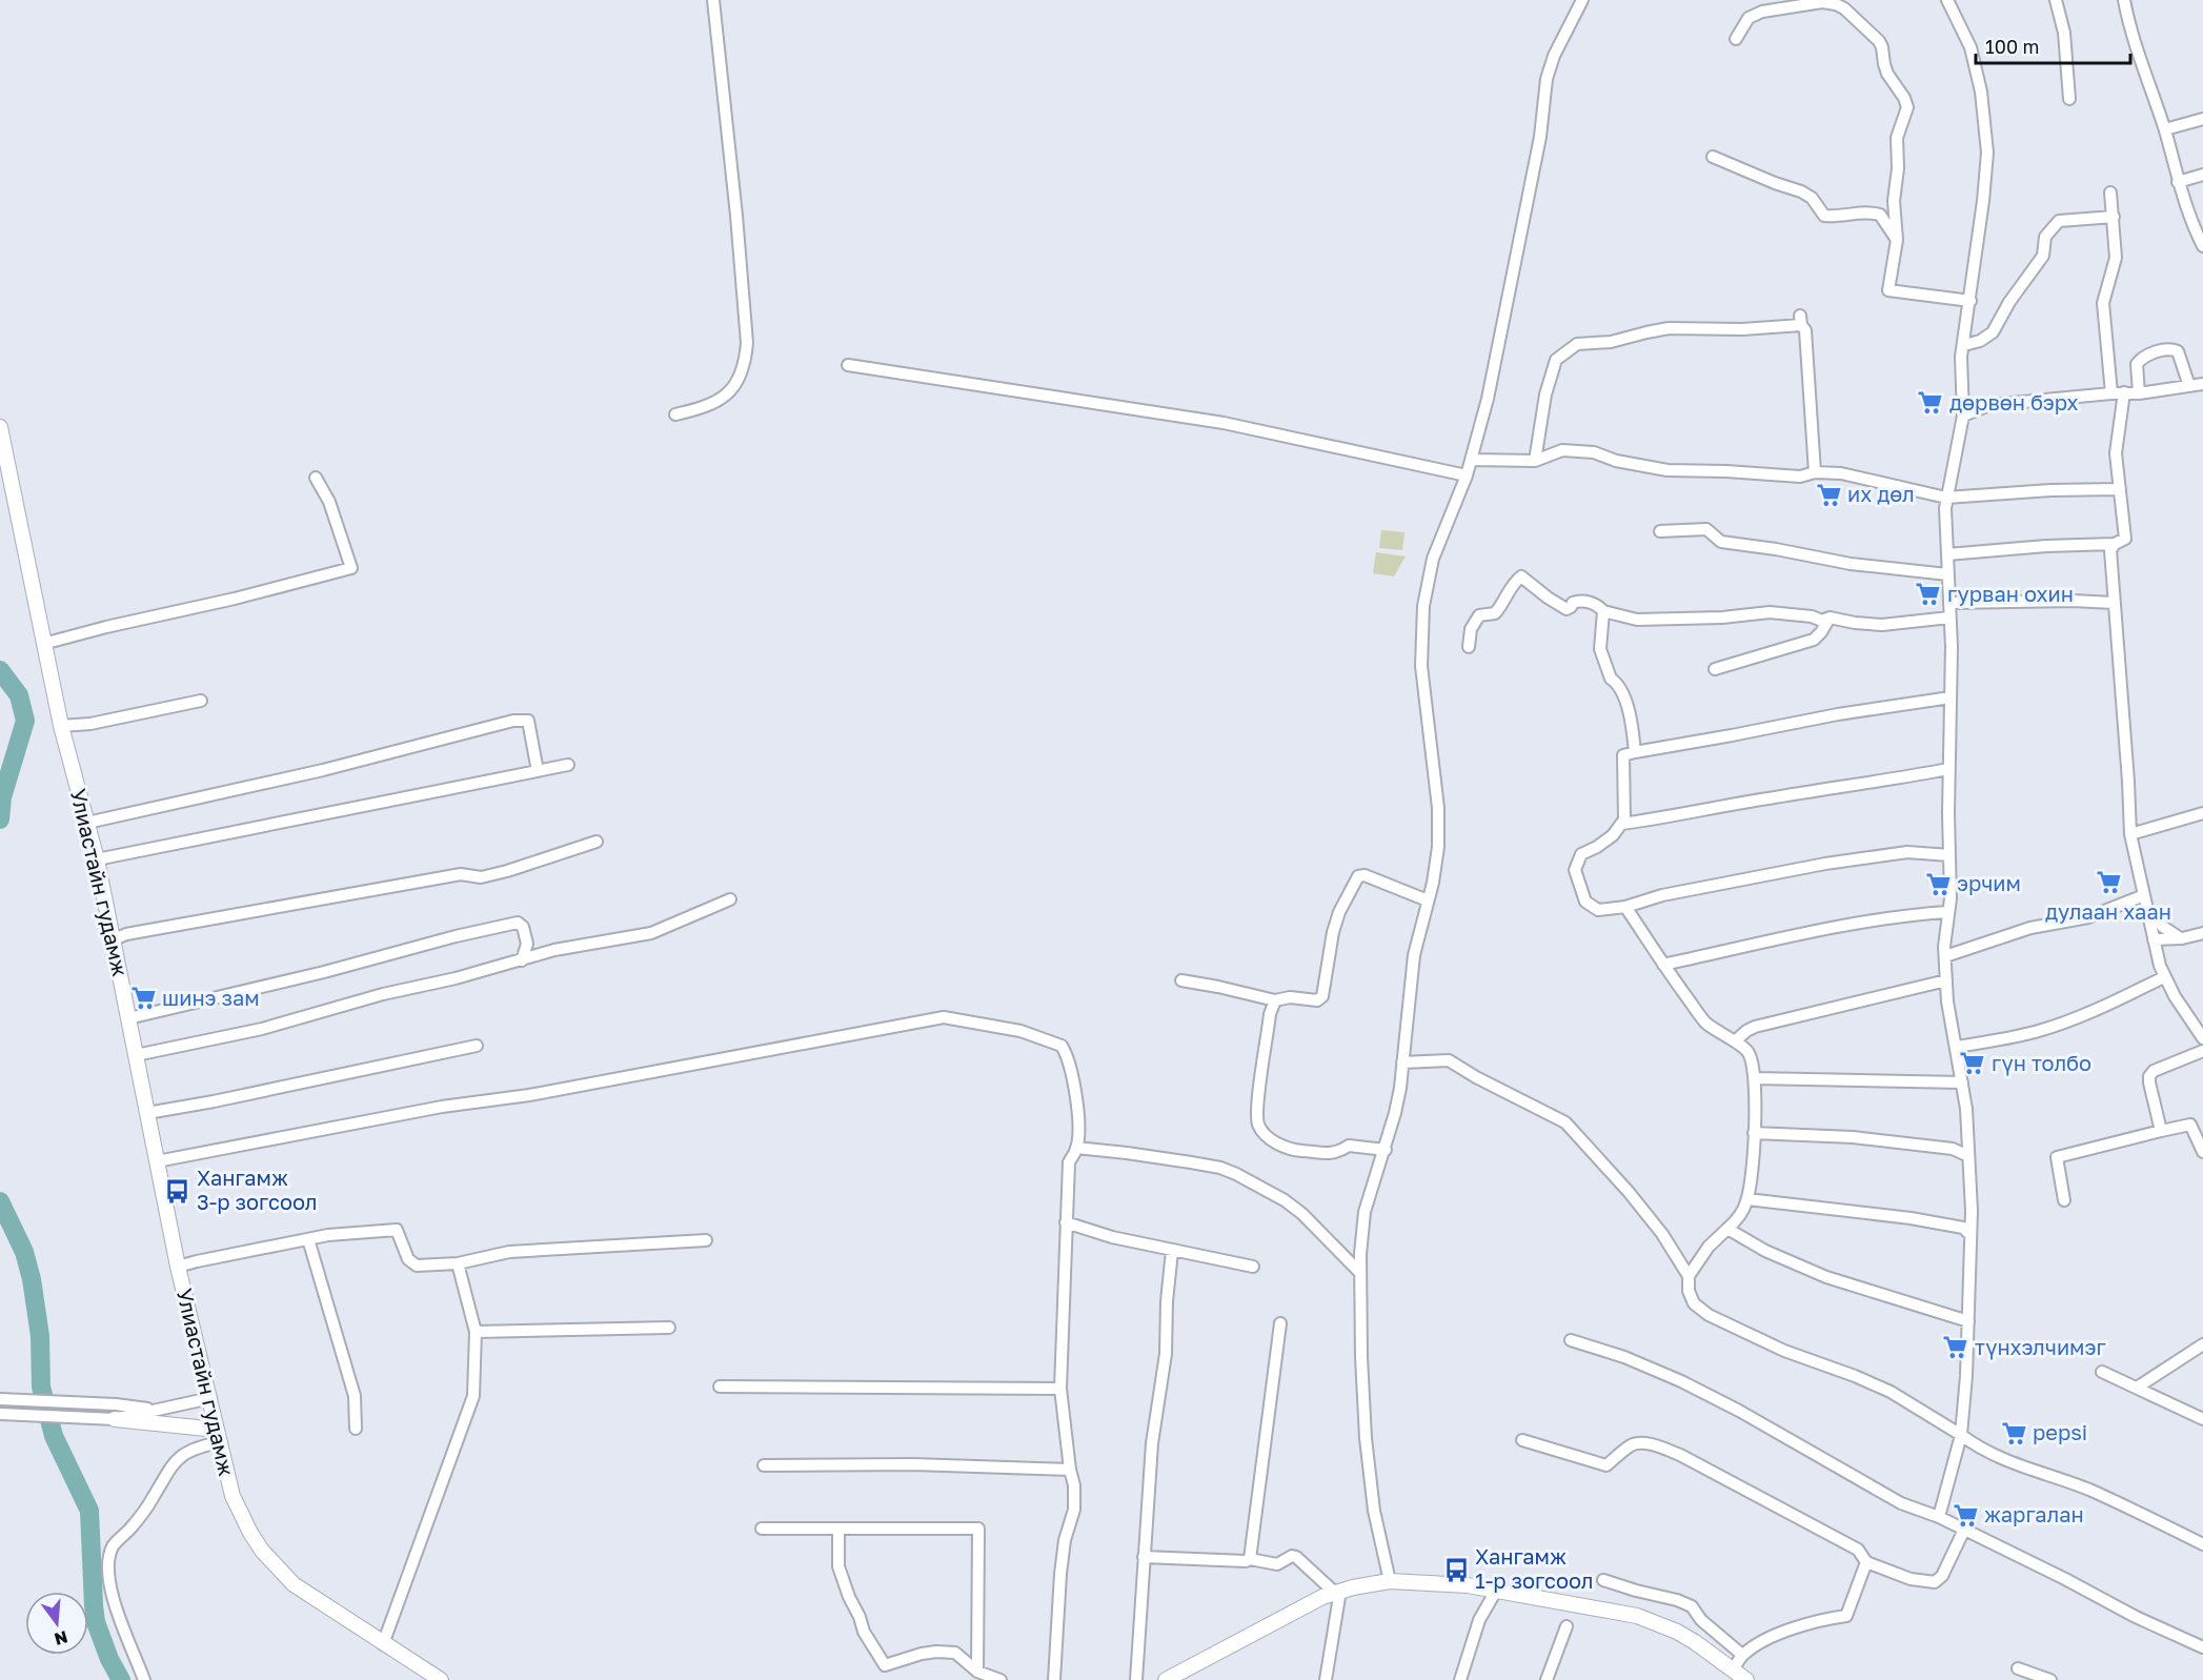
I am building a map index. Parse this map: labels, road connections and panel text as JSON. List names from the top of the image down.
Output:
{
  "streets": {
    "main road": ["Улиастайн гудамж"]
  },
  "places": {
    "supermarket": [
      "дөрвөн бэрх",
      "их дөл",
      "гурван охин",
      "дулаан хаан",
      "эрчим",
      "шинэ зам",
      "гүн толбо",
      "түнхэлчимэг",
      "pepsi",
      "жаргалан"
    ],
    "bus stop": ["Хангамж 3-р зогсоол", "Хангамж 1-р зогсоол"]
  },
  "scale_bar": "100 m",
  "north": "bottom"
}
